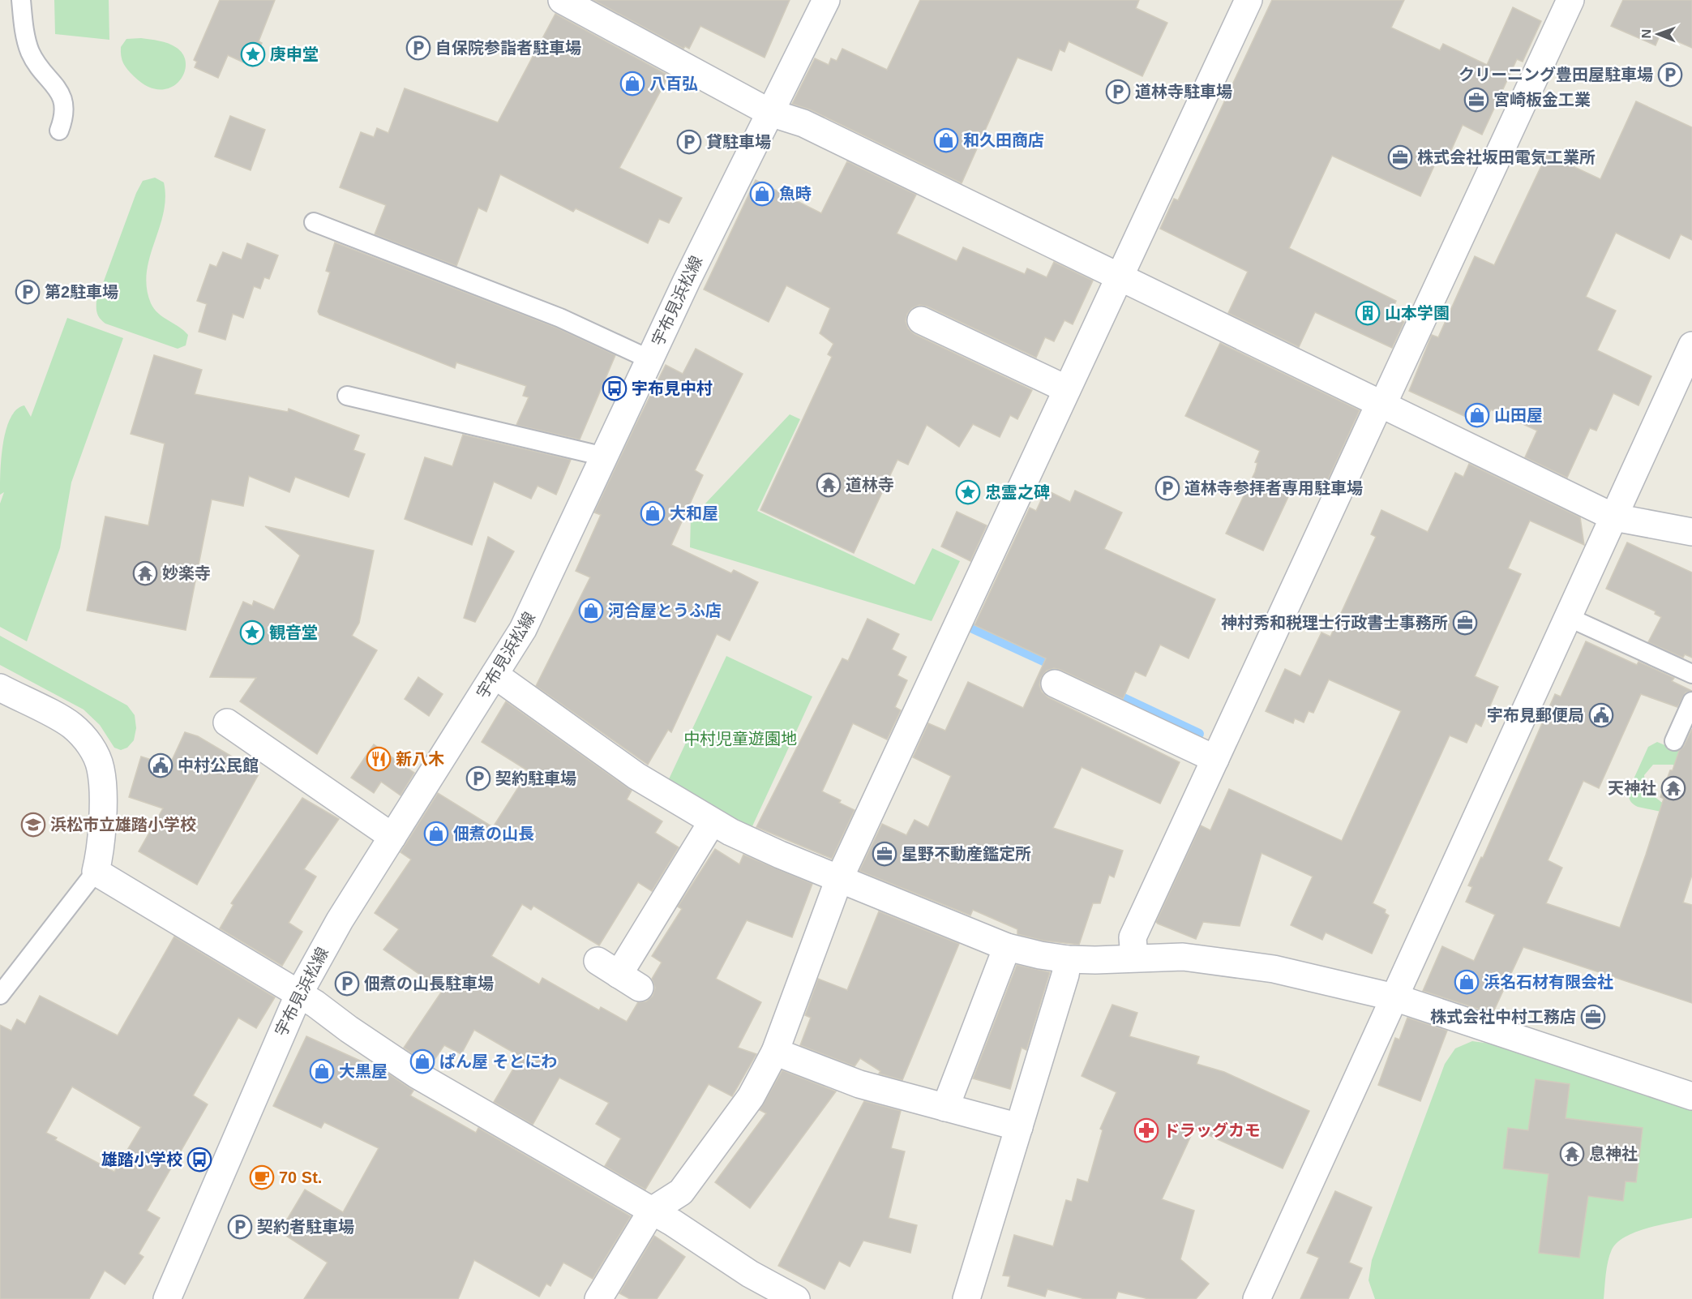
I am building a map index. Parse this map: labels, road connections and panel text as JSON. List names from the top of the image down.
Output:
{
  "streets": {
    "street": ["宇布見浜松線"]
  },
  "parks": ["中村児童遊園地"],
  "places": {
    "parking": [
      "自保院参詣者駐車場",
      "クリーニング豊田屋駐車場",
      "道林寺駐車場",
      "貸駐車場",
      "第2駐車場",
      "道林寺参拝者専用駐車場",
      "契約駐車場",
      "佃煮の山長駐車場",
      "契約者駐車場"
    ],
    "place": ["庚申堂", "忠霊之碑", "観音堂"],
    "shop": [
      "八百弘",
      "和久田商店",
      "魚時",
      "山田屋",
      "大和屋",
      "河合屋とうふ店",
      "佃煮の山長",
      "浜名石材有限会社",
      "ぱん屋 そとにわ",
      "大黒屋"
    ],
    "office": [
      "宮崎板金工業",
      "株式会社坂田電気工業所",
      "神村秀和税理士行政書士事務所",
      "星野不動産鑑定所",
      "株式会社中村工務店"
    ],
    "building": ["山本学園"],
    "bus stop": ["宇布見中村", "雄踏小学校"],
    "temple": [
      "道林寺",
      "妙楽寺",
      "天神社",
      "息神社"
    ],
    "public building": ["宇布見郵便局", "中村公民館"],
    "restaurant": ["新八木"],
    "school or university": ["浜松市立雄踏小学校"],
    "pharmacy": ["ドラッグカモ"],
    "cafe": ["70 St."]
  },
  "north": "left"
}
